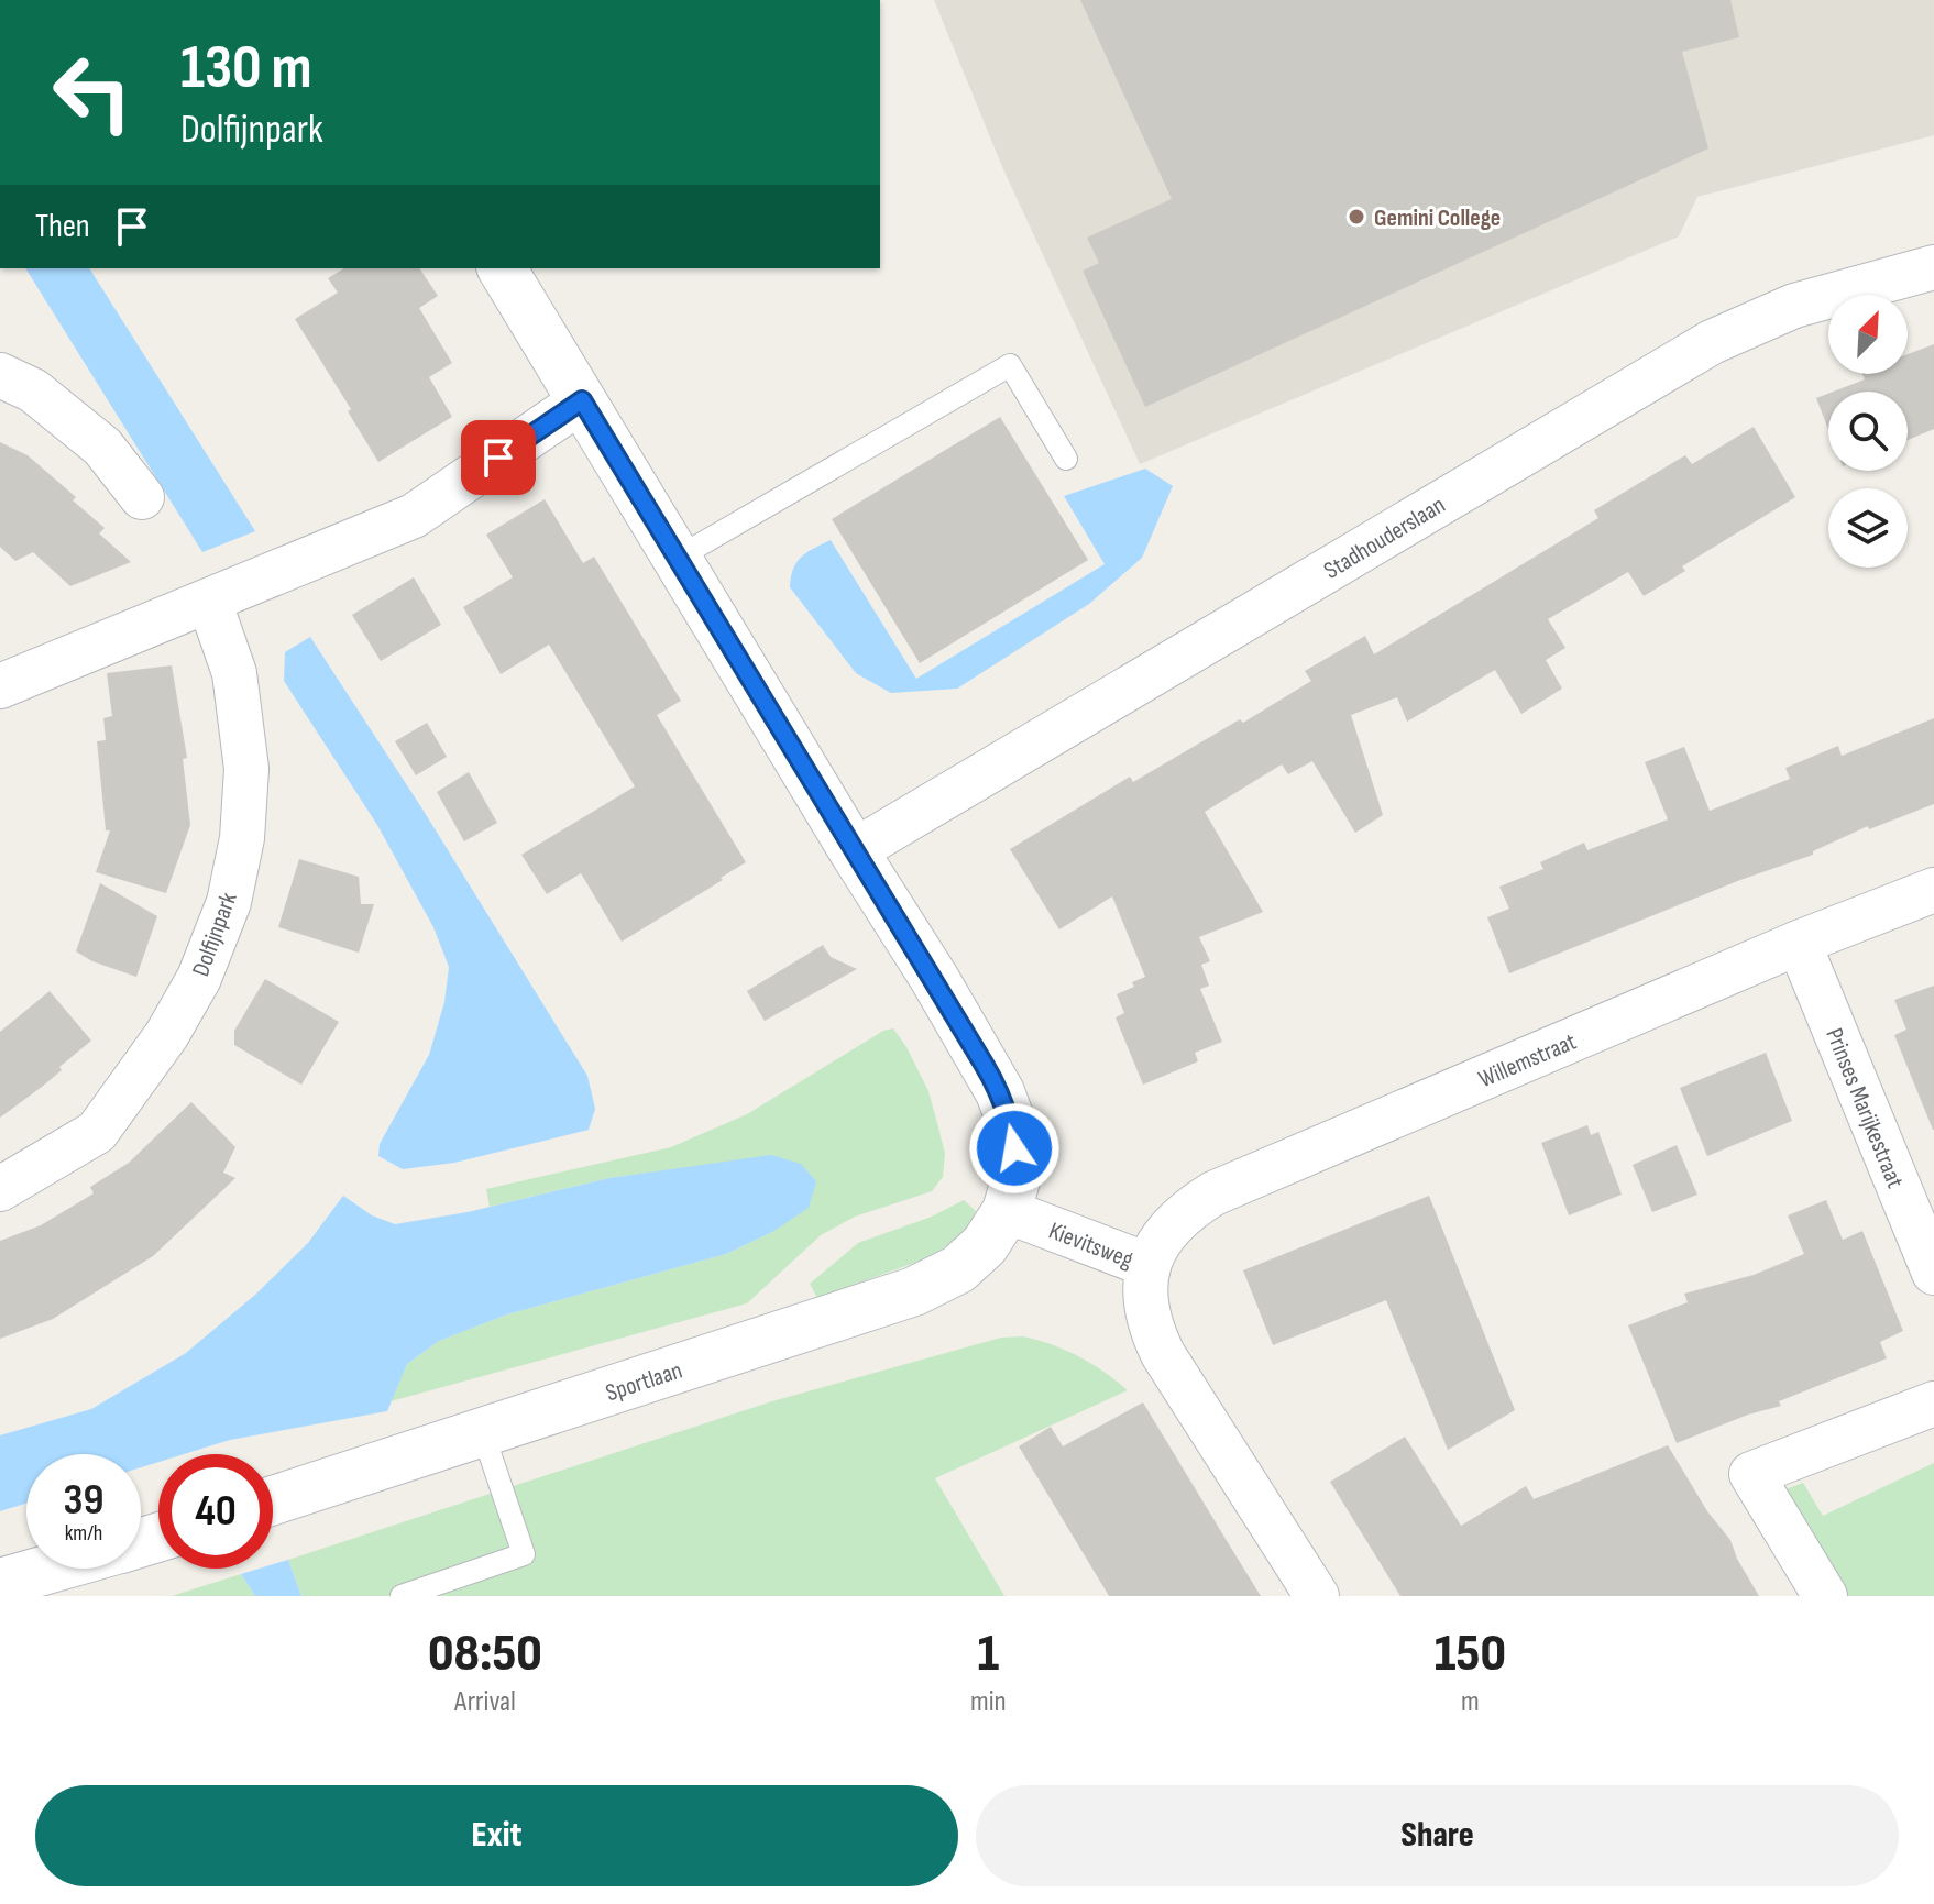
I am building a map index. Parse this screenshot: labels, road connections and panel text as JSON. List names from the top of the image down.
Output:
{
  "streets": {
    "street": [
      "Stadhouderslaan",
      "Dolfijnpark",
      "Willemstraat",
      "Prinses Marijkestraat",
      "Kievitsweg",
      "Sportlaan"
    ]
  },
  "crossings": [
    ["Willemstraat", "Prinses Marijkestraat"],
    ["Willemstraat", "Kievitsweg"],
    ["Kievitsweg", "Sportlaan"]
  ],
  "places": ["Gemini College"],
  "north": "top right",
  "page": {
    "turn": ["130 m", "Dolfijnpark"],
    "then": "Then",
    "speed": "39 km/h",
    "limit": "40",
    "eta": [
      "08:50",
      "Arrival",
      "1",
      "min",
      "150",
      "m"
    ],
    "buttons": ["Exit", "Share"]
  }
}
